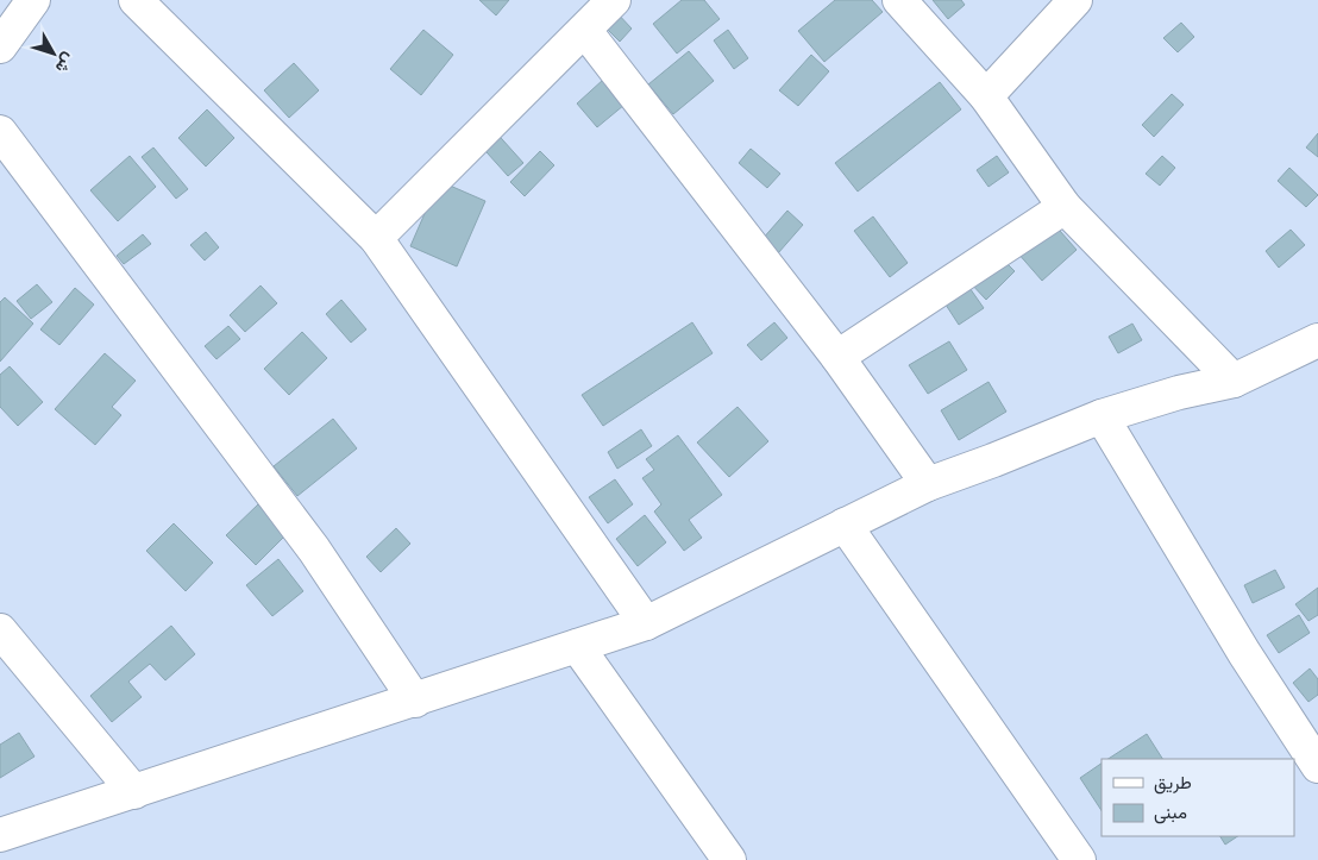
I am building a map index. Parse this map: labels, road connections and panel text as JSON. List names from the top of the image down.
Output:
{
  "legend": ["طريق", "مبنى"],
  "north": "bottom right"
}
